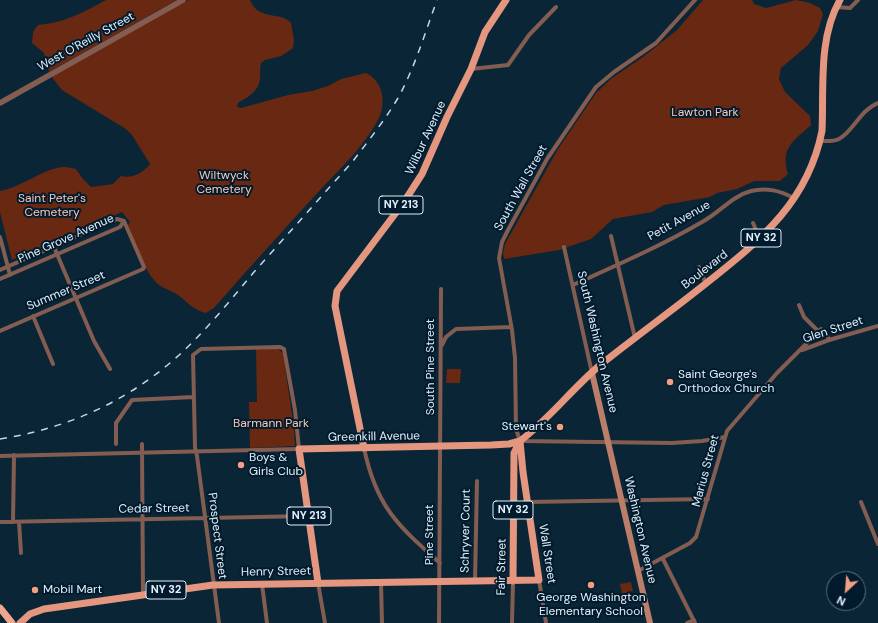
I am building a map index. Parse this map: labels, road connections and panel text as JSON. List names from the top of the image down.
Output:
{
  "streets": {
    "main road": [
      "Wilbur Avenue",
      "NY 213",
      "NY 32",
      "Boulevard",
      "South Washington Avenue",
      "Greenkill Avenue",
      "Washington Avenue",
      "Wall Street",
      "Fair Street",
      "Henry Street"
    ],
    "street": [
      "West O'Reilly Street",
      "South Wall Street",
      "Petit Avenue",
      "Pine Grove Avenue",
      "Summer Street",
      "Glen Street",
      "South Pine Street",
      "Marius Street",
      "Cedar Street",
      "Schryver Court",
      "Pine Street",
      "Prospect Street"
    ]
  },
  "crossings": [
    ["Wilbur Avenue", "Greenkill Avenue"],
    ["South Wall Street", "Boulevard"],
    ["South Wall Street", "Greenkill Avenue"],
    ["South Wall Street", "Wall Street"],
    ["South Wall Street", "Fair Street"],
    ["NY 213", "Greenkill Avenue"],
    ["NY 213", "Cedar Street"],
    ["NY 213", "Prospect Street"],
    ["NY 213", "Henry Street"],
    ["Petit Avenue", "Boulevard"],
    ["Petit Avenue", "South Washington Avenue"],
    ["Pine Grove Avenue", "Summer Street"],
    ["Boulevard", "South Washington Avenue"],
    ["Boulevard", "Greenkill Avenue"],
    ["Boulevard", "Wall Street"],
    ["Boulevard", "Fair Street"],
    ["Glen Street", "Marius Street"],
    ["South Washington Avenue", "Greenkill Avenue"],
    ["South Washington Avenue", "Washington Avenue"],
    ["South Pine Street", "Greenkill Avenue"],
    ["South Pine Street", "Pine Street"],
    ["Greenkill Avenue", "Marius Street"],
    ["Greenkill Avenue", "Washington Avenue"],
    ["Greenkill Avenue", "Pine Street"],
    ["Greenkill Avenue", "Prospect Street"],
    ["Greenkill Avenue", "Wall Street"],
    ["Greenkill Avenue", "Fair Street"],
    ["Marius Street", "Washington Avenue"],
    ["Cedar Street", "Prospect Street"],
    ["Schryver Court", "Henry Street"],
    ["Pine Street", "Henry Street"],
    ["Prospect Street", "Henry Street"],
    ["Wall Street", "Fair Street"],
    ["Wall Street", "Henry Street"],
    ["Fair Street", "Henry Street"]
  ],
  "parks": [
    "Lawton Park",
    "Wiltwyck Cemetery",
    "Saint Peter's Cemetery",
    "Barmann Park"
  ],
  "places": [
    "Saint George's Orthodox Church",
    "Stewart's",
    "Boys & Girls Club",
    "George Washington Elementary School",
    "Mobil Mart"
  ],
  "north": "bottom left"
}
